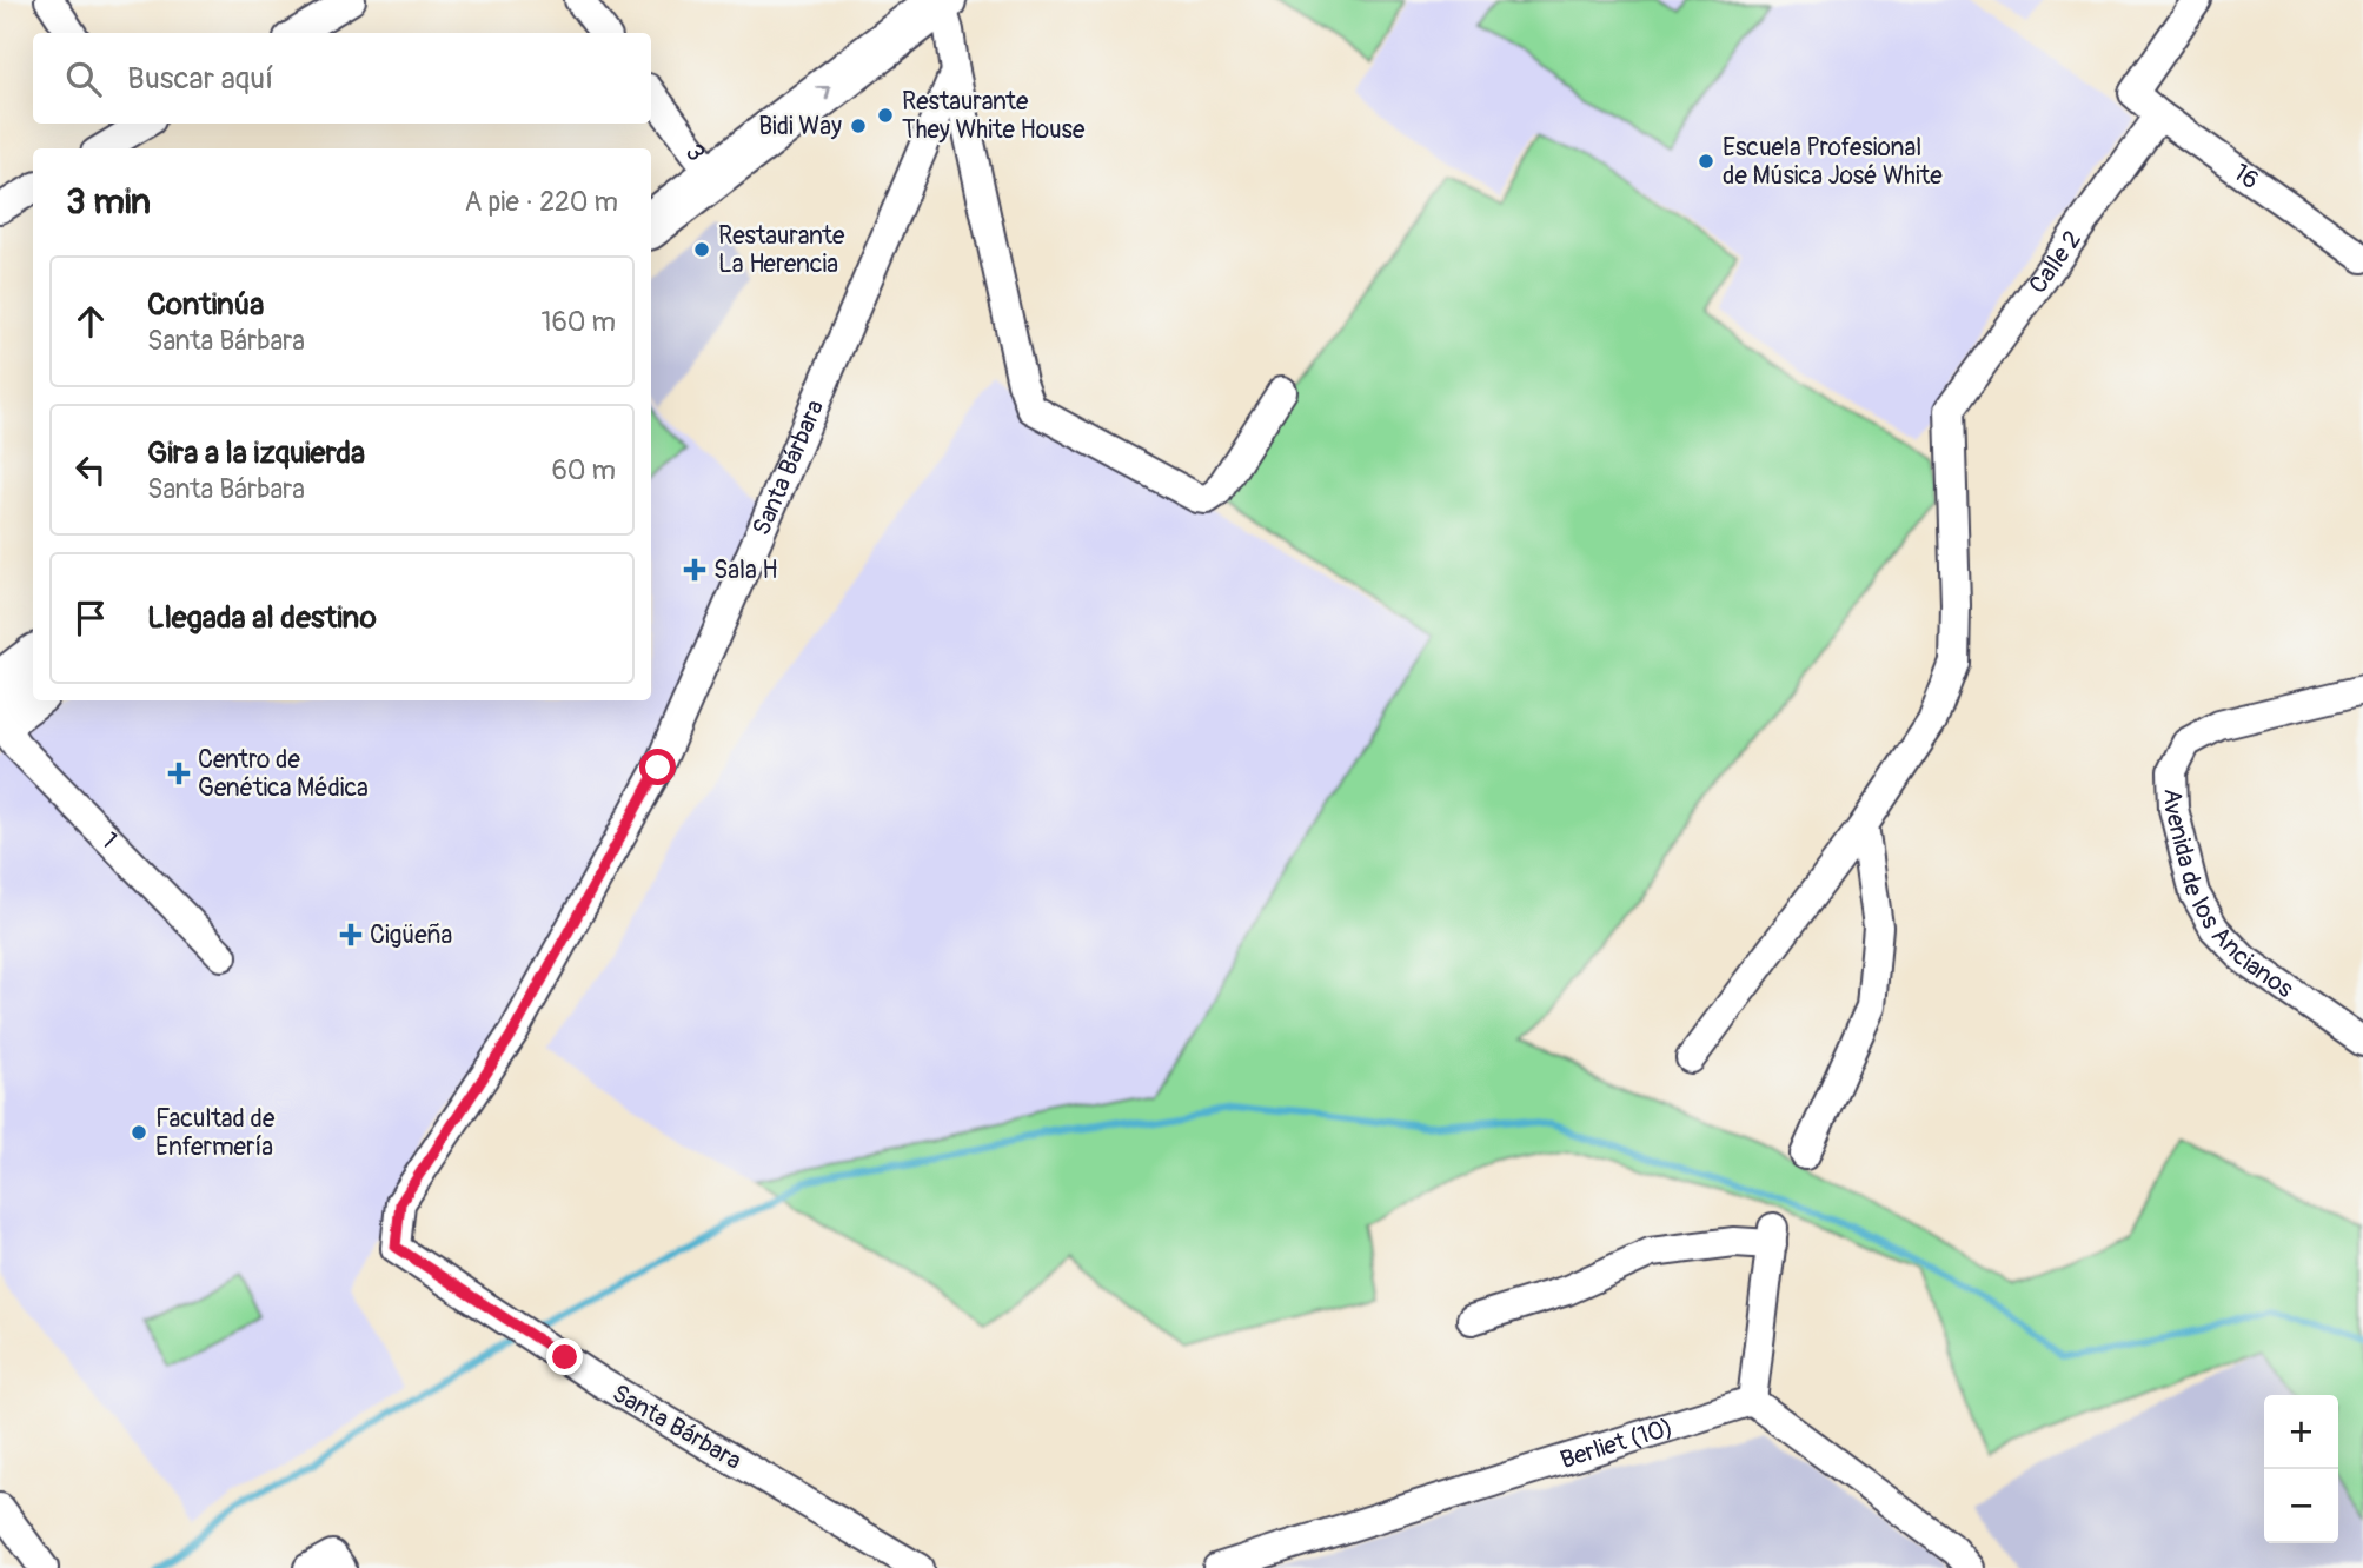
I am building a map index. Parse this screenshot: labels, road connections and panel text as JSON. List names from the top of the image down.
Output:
{
  "streets": {
    "street": [
      "3",
      "16",
      "Calle 2",
      "Santa Bárbara",
      "1",
      "Avenida de los Ancianos",
      "Berliet (10)"
    ]
  },
  "crossings": [
    ["16", "Calle 2"]
  ],
  "places": {
    "other": [
      "Restaurante They White House",
      "Bidi Way",
      "Escuela Profesional de Música José White",
      "Restaurante La Herencia",
      "Facultad de Enfermería"
    ],
    "health": ["Sala H", "Centro de Genética Médica", "Cigüeña"]
  },
  "page": {
    "search": "Buscar aquí",
    "heading": ["3 min", "A pie · 220 m"],
    "list": [
      ["Continúa", "Santa Bárbara", "160 m"],
      ["Gira a la izquierda", "Santa Bárbara", "60 m"],
      "Llegada al destino"
    ],
    "map_buttons": ["+", "−"]
  }
}
